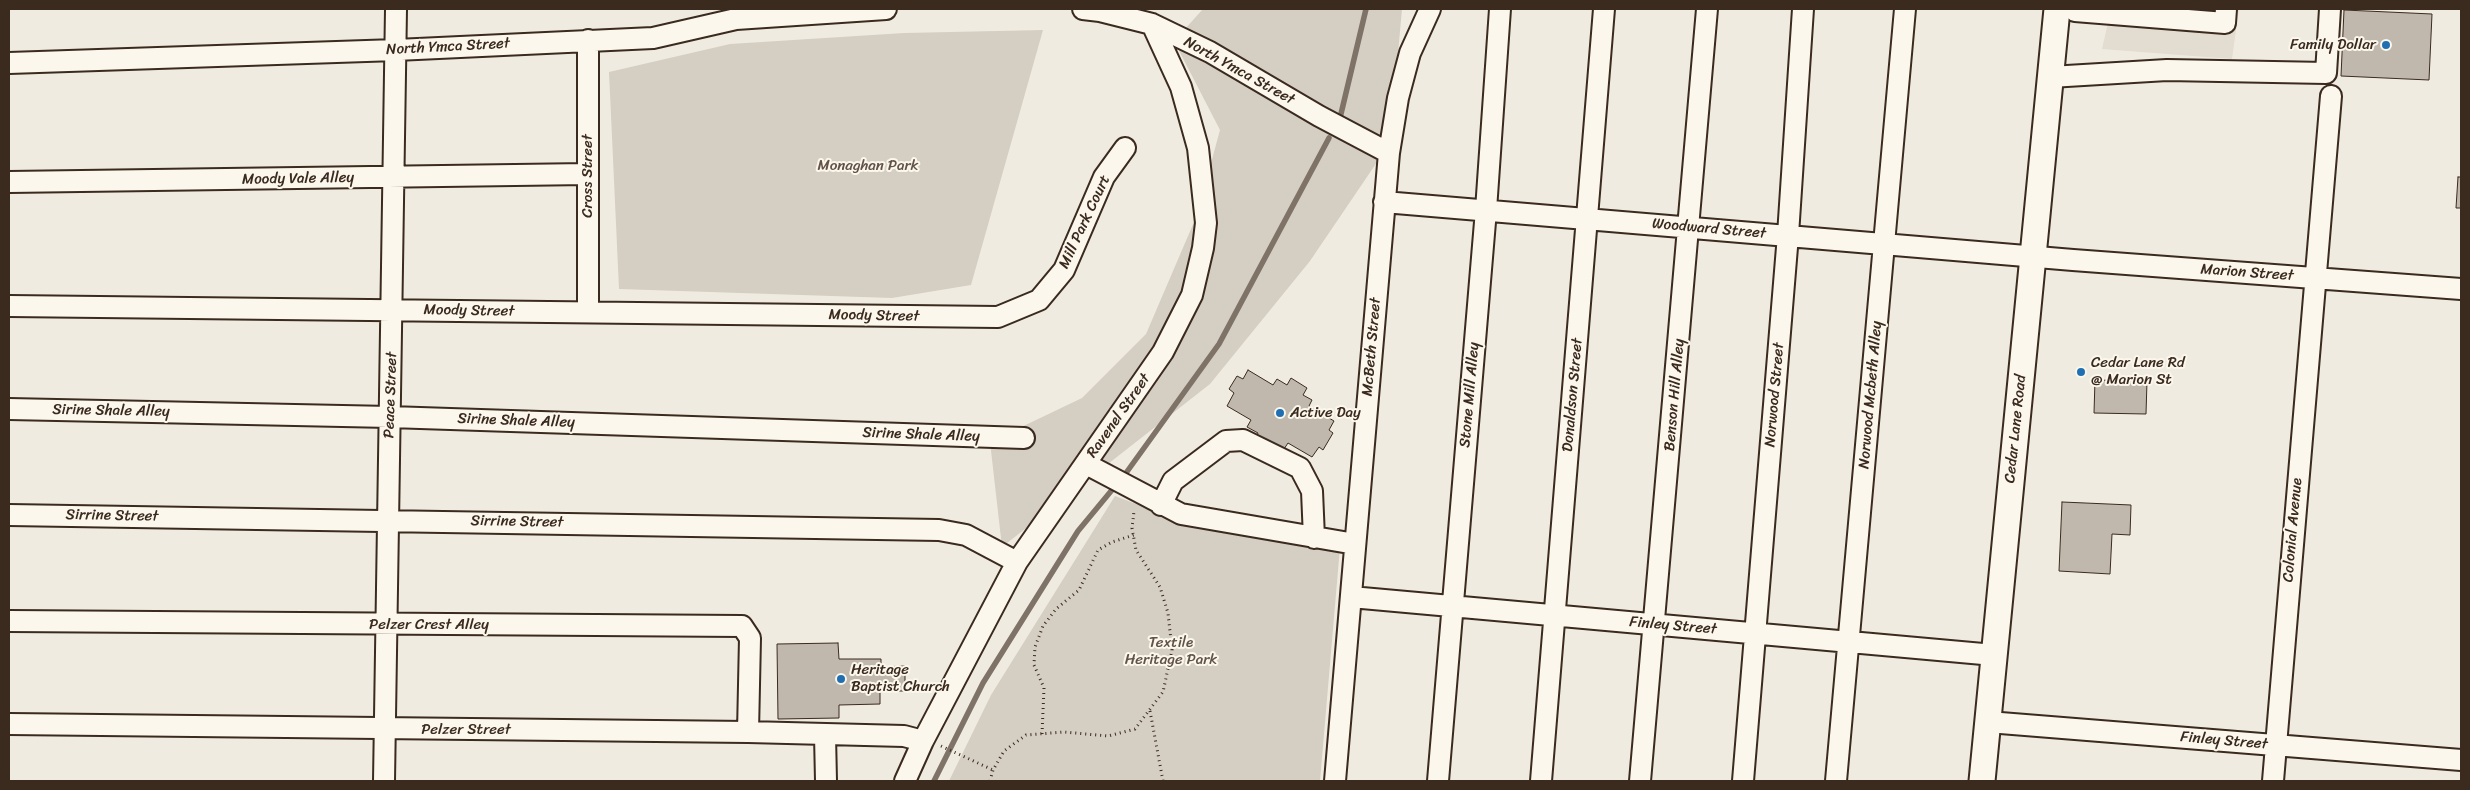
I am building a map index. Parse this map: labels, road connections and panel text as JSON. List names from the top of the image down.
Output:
{
  "streets": {
    "main road": ["Cedar Lane Road"],
    "street": [
      "North Ymca Street",
      "Cross Street",
      "Moody Vale Alley",
      "Mill Park Court",
      "Woodward Street",
      "Marion Street",
      "Moody Street",
      "McBeth Street",
      "Peace Street",
      "Stone Mill Alley",
      "Donaldson Street",
      "Benson Hill Alley",
      "Norwood Street",
      "Norwood Mcbeth Alley",
      "Sirine Shale Alley",
      "Ravenel Street",
      "Sirrine Street",
      "Colonial Avenue",
      "Pelzer Crest Alley",
      "Finley Street",
      "Pelzer Street"
    ]
  },
  "crossings": [
    ["North Ymca Street", "Cross Street"],
    ["North Ymca Street", "McBeth Street"],
    ["North Ymca Street", "Peace Street"],
    ["North Ymca Street", "Ravenel Street"],
    ["Cross Street", "Moody Vale Alley"],
    ["Cross Street", "Moody Street"],
    ["Moody Vale Alley", "Peace Street"],
    ["Mill Park Court", "Moody Street"],
    ["Woodward Street", "Marion Street"],
    ["Woodward Street", "McBeth Street"],
    ["Woodward Street", "Stone Mill Alley"],
    ["Woodward Street", "Donaldson Street"],
    ["Woodward Street", "Benson Hill Alley"],
    ["Woodward Street", "Norwood Street"],
    ["Woodward Street", "Norwood Mcbeth Alley"],
    ["Woodward Street", "Cedar Lane Road"],
    ["Marion Street", "Cedar Lane Road"],
    ["Marion Street", "Colonial Avenue"],
    ["Moody Street", "Peace Street"],
    ["McBeth Street", "Finley Street"],
    ["Peace Street", "Sirine Shale Alley"],
    ["Peace Street", "Sirrine Street"],
    ["Peace Street", "Pelzer Crest Alley"],
    ["Peace Street", "Pelzer Street"],
    ["Stone Mill Alley", "Finley Street"],
    ["Donaldson Street", "Finley Street"],
    ["Benson Hill Alley", "Finley Street"],
    ["Norwood Street", "Finley Street"],
    ["Norwood Mcbeth Alley", "Finley Street"],
    ["Ravenel Street", "Sirrine Street"],
    ["Ravenel Street", "Pelzer Street"],
    ["Cedar Lane Road", "Finley Street"],
    ["Colonial Avenue", "Finley Street"],
    ["Pelzer Crest Alley", "Pelzer Street"]
  ],
  "parks": ["Monaghan Park", "Textile Heritage Park"],
  "places": [
    "Family Dollar",
    "Cedar Lane Rd @ Marion St",
    "Active Day",
    "Heritage Baptist Church"
  ]
}
